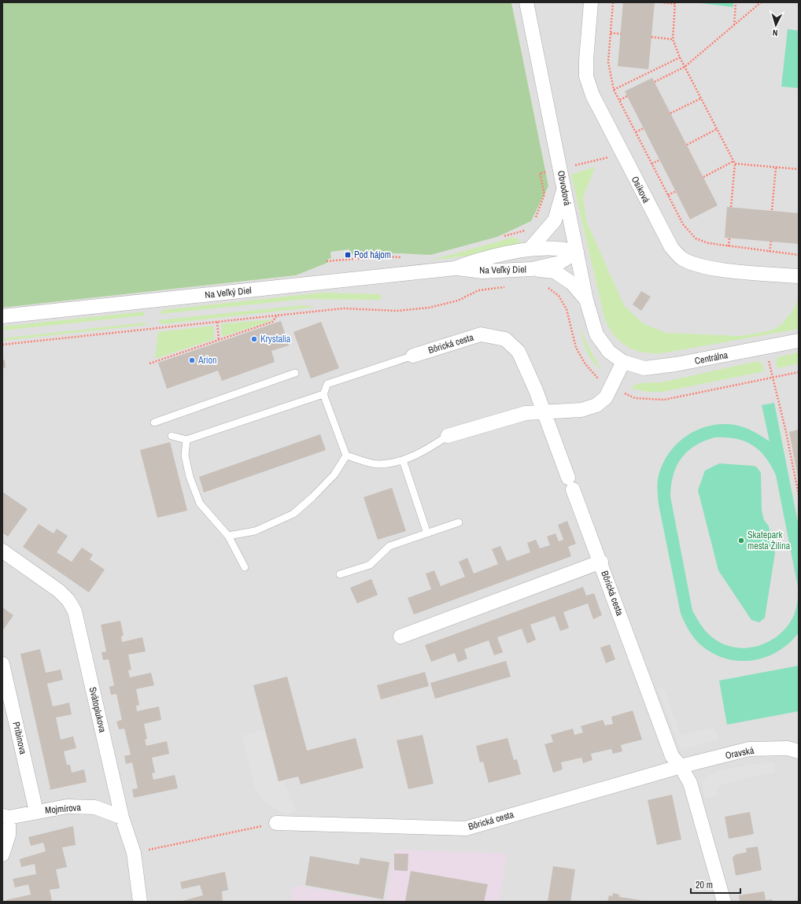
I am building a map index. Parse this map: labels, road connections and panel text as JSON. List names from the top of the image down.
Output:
{
  "streets": {
    "street": [
      "Obvodová",
      "Osiková",
      "Na Veľký Diel",
      "Bôrická cesta",
      "Centrálna",
      "Svätoplukova",
      "Pribinova",
      "Oravská",
      "Mojmírova"
    ]
  },
  "crossings": [
    ["Obvodová", "Na Veľký Diel"],
    ["Obvodová", "Centrálna"],
    ["Bôrická cesta", "Oravská"],
    ["Svätoplukova", "Mojmírova"],
    ["Pribinova", "Mojmírova"]
  ],
  "places": {
    "transit": ["Pod hájom"],
    "other": ["Krystalia", "Arion", "Skatepark mesta Žilina"]
  },
  "scale_bar": "20 m",
  "north": "bottom"
}
